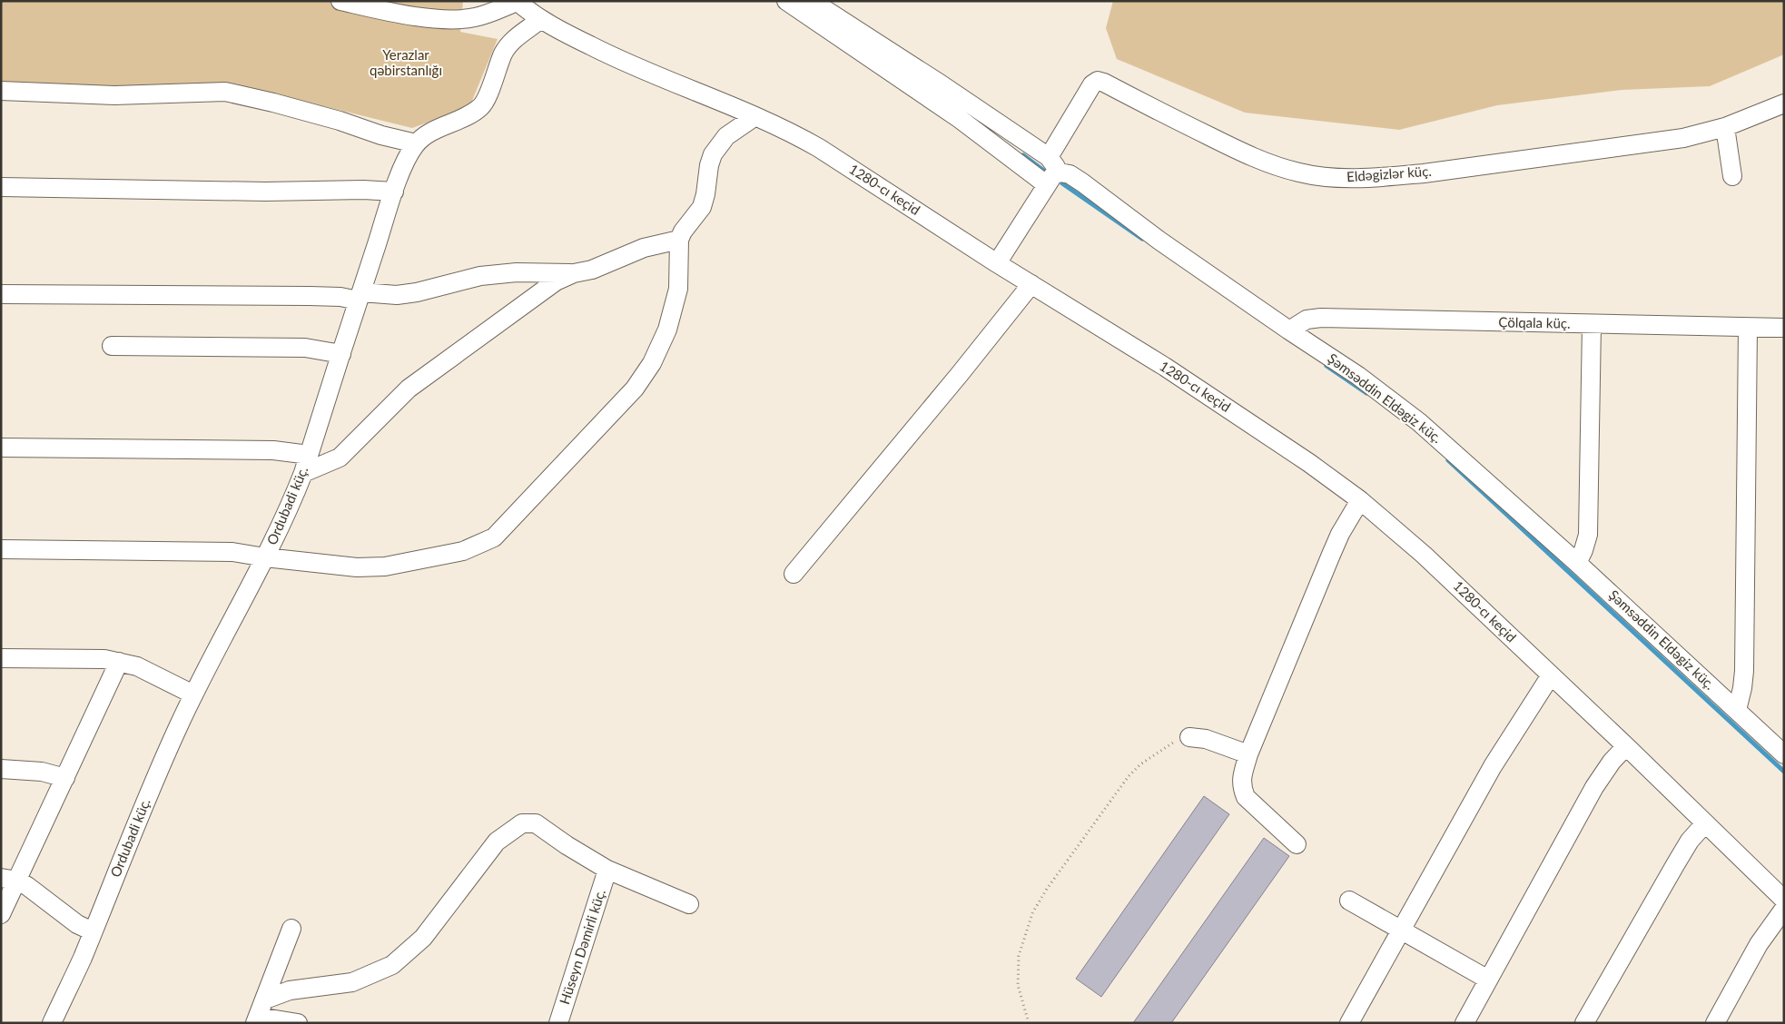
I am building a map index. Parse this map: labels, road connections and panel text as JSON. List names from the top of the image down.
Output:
{
  "streets": {
    "street": [
      "Eldəgizlər küç.",
      "1280-cı keçid",
      "Çölqala küç.",
      "Şəmsəddin Eldəgiz küç.",
      "Ordubadi küç.",
      "Hüseyn Dəmirli küç."
    ]
  },
  "crossings": [
    ["1280-cı keçid", "Ordubadi küç."],
    ["Çölqala küç.", "Şəmsəddin Eldəgiz küç."]
  ],
  "parks": ["Yerazlar qəbirstanlığı"]
}
